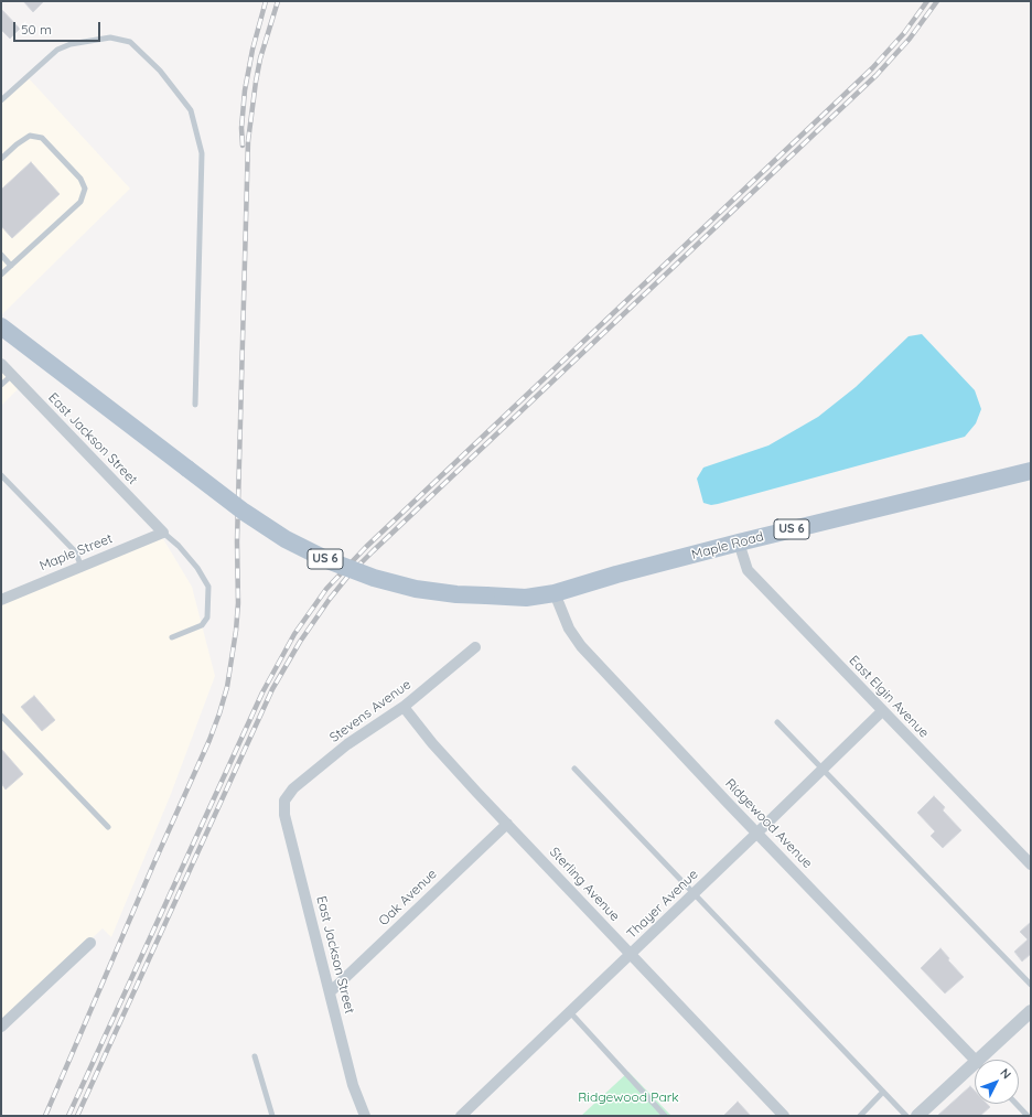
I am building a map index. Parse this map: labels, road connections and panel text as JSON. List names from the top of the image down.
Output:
{
  "streets": {
    "main road": ["US 6", "Maple Road"],
    "street": [
      "East Jackson Street",
      "Maple Street",
      "East Elgin Avenue",
      "Stevens Avenue",
      "Ridgewood Avenue",
      "Sterling Avenue",
      "Oak Avenue",
      "Thayer Avenue"
    ]
  },
  "crossings": [
    ["East Jackson Street", "Maple Street"],
    ["East Jackson Street", "Stevens Avenue"],
    ["East Jackson Street", "Oak Avenue"],
    ["US 6", "Maple Road"],
    ["US 6", "Ridgewood Avenue"],
    ["Maple Road", "East Elgin Avenue"],
    ["Maple Road", "Ridgewood Avenue"],
    ["East Elgin Avenue", "Thayer Avenue"],
    ["Stevens Avenue", "Sterling Avenue"],
    ["Ridgewood Avenue", "Thayer Avenue"],
    ["Sterling Avenue", "Oak Avenue"],
    ["Sterling Avenue", "Thayer Avenue"]
  ],
  "parks": ["Ridgewood Park"],
  "scale_bar": "50 m",
  "north": "top right"
}
